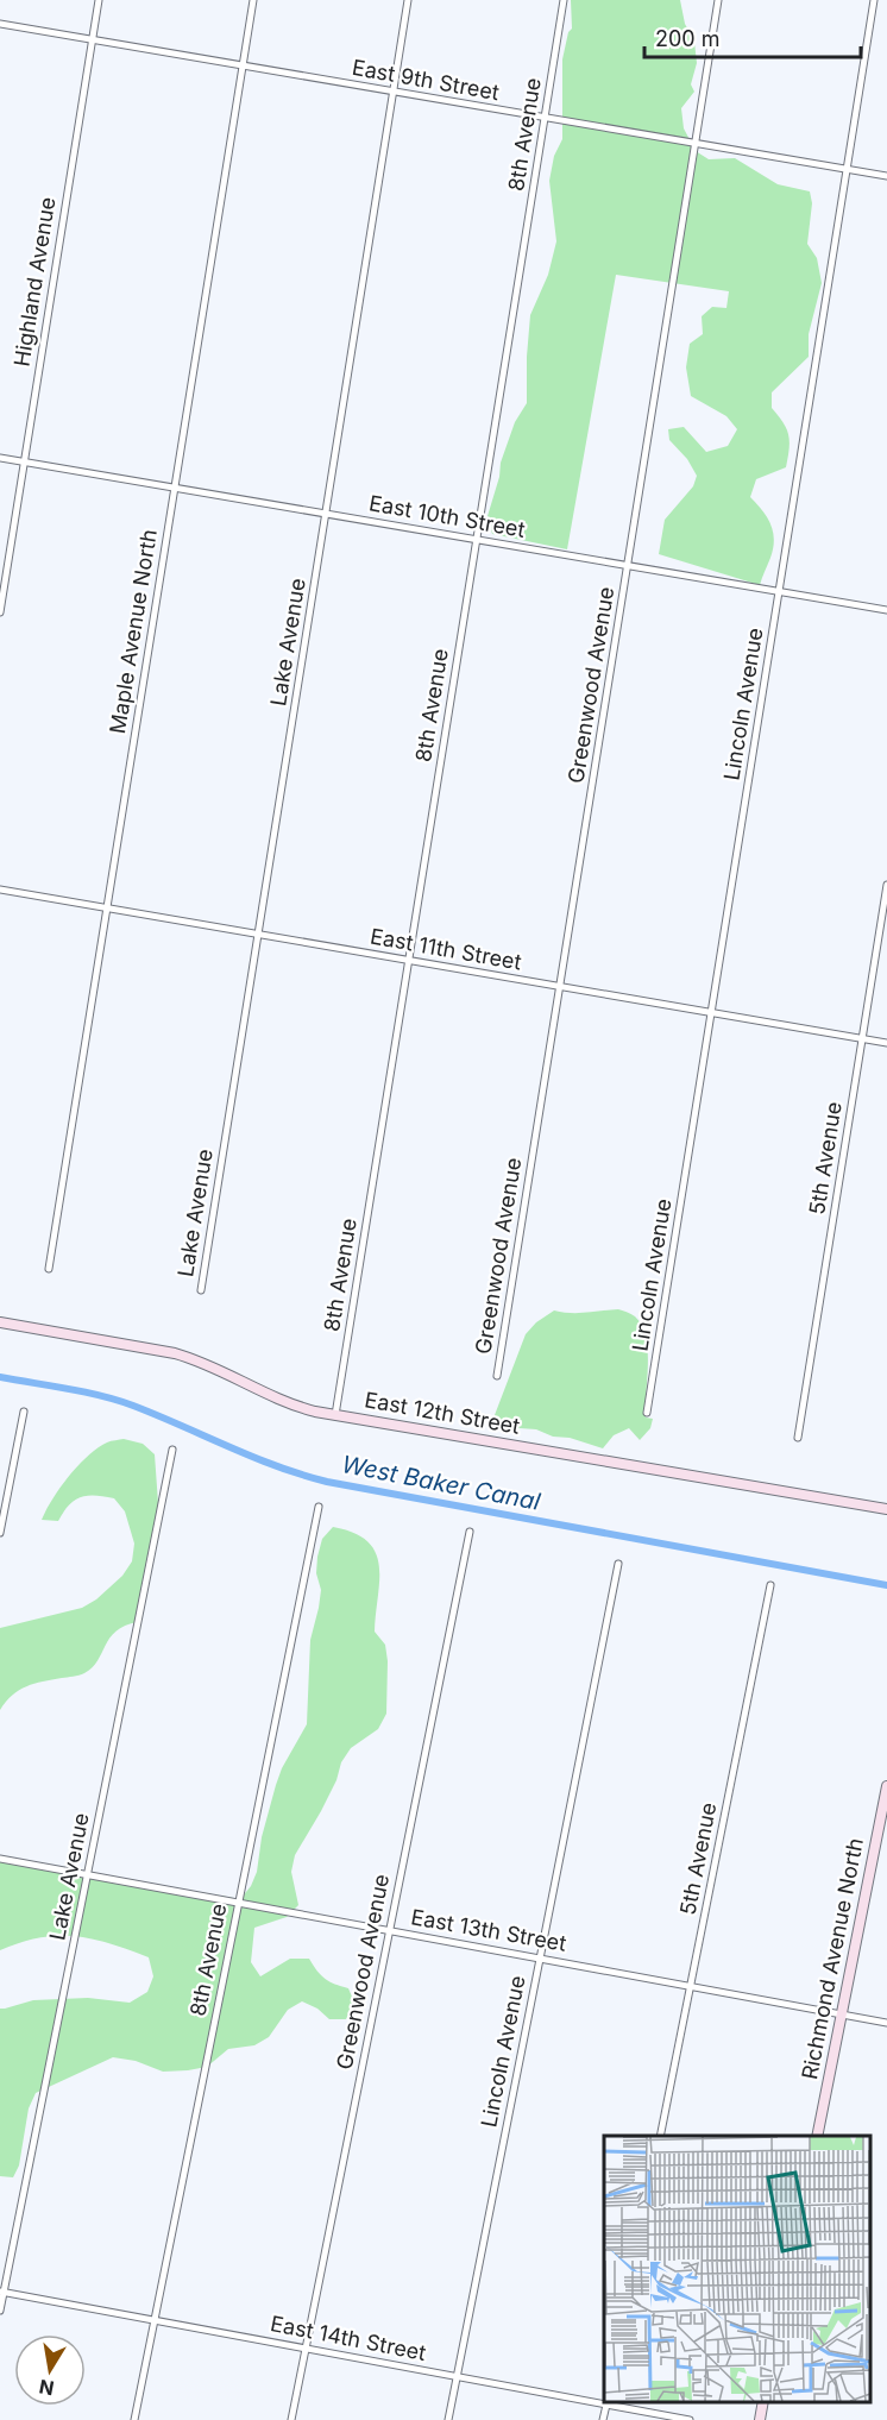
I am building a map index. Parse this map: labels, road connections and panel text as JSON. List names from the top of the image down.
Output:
{
  "streets": {
    "street": [
      "East 9th Street",
      "8th Avenue",
      "Highland Avenue",
      "East 10th Street",
      "Maple Avenue North",
      "Lake Avenue",
      "Greenwood Avenue",
      "Lincoln Avenue",
      "East 11th Street",
      "5th Avenue",
      "East 12th Street",
      "East 13th Street",
      "Richmond Avenue North",
      "East 14th Street"
    ]
  },
  "crossings": [
    ["East 9th Street", "8th Avenue"],
    ["East 9th Street", "Highland Avenue"],
    ["East 9th Street", "Maple Avenue North"],
    ["East 9th Street", "Lake Avenue"],
    ["East 9th Street", "Greenwood Avenue"],
    ["East 9th Street", "Lincoln Avenue"],
    ["8th Avenue", "East 10th Street"],
    ["8th Avenue", "East 11th Street"],
    ["8th Avenue", "East 12th Street"],
    ["8th Avenue", "East 13th Street"],
    ["8th Avenue", "East 14th Street"],
    ["Highland Avenue", "East 10th Street"],
    ["East 10th Street", "Maple Avenue North"],
    ["East 10th Street", "Lake Avenue"],
    ["East 10th Street", "Greenwood Avenue"],
    ["East 10th Street", "Lincoln Avenue"],
    ["Maple Avenue North", "East 11th Street"],
    ["Lake Avenue", "East 11th Street"],
    ["Lake Avenue", "East 13th Street"],
    ["Lake Avenue", "East 14th Street"],
    ["Greenwood Avenue", "East 11th Street"],
    ["Greenwood Avenue", "East 13th Street"],
    ["Greenwood Avenue", "East 14th Street"],
    ["Lincoln Avenue", "East 11th Street"],
    ["Lincoln Avenue", "East 13th Street"],
    ["Lincoln Avenue", "East 14th Street"],
    ["East 11th Street", "5th Avenue"],
    ["5th Avenue", "East 13th Street"],
    ["East 13th Street", "Richmond Avenue North"]
  ],
  "water": ["West Baker Canal"],
  "scale_bar": "200 m",
  "north": "bottom"
}
